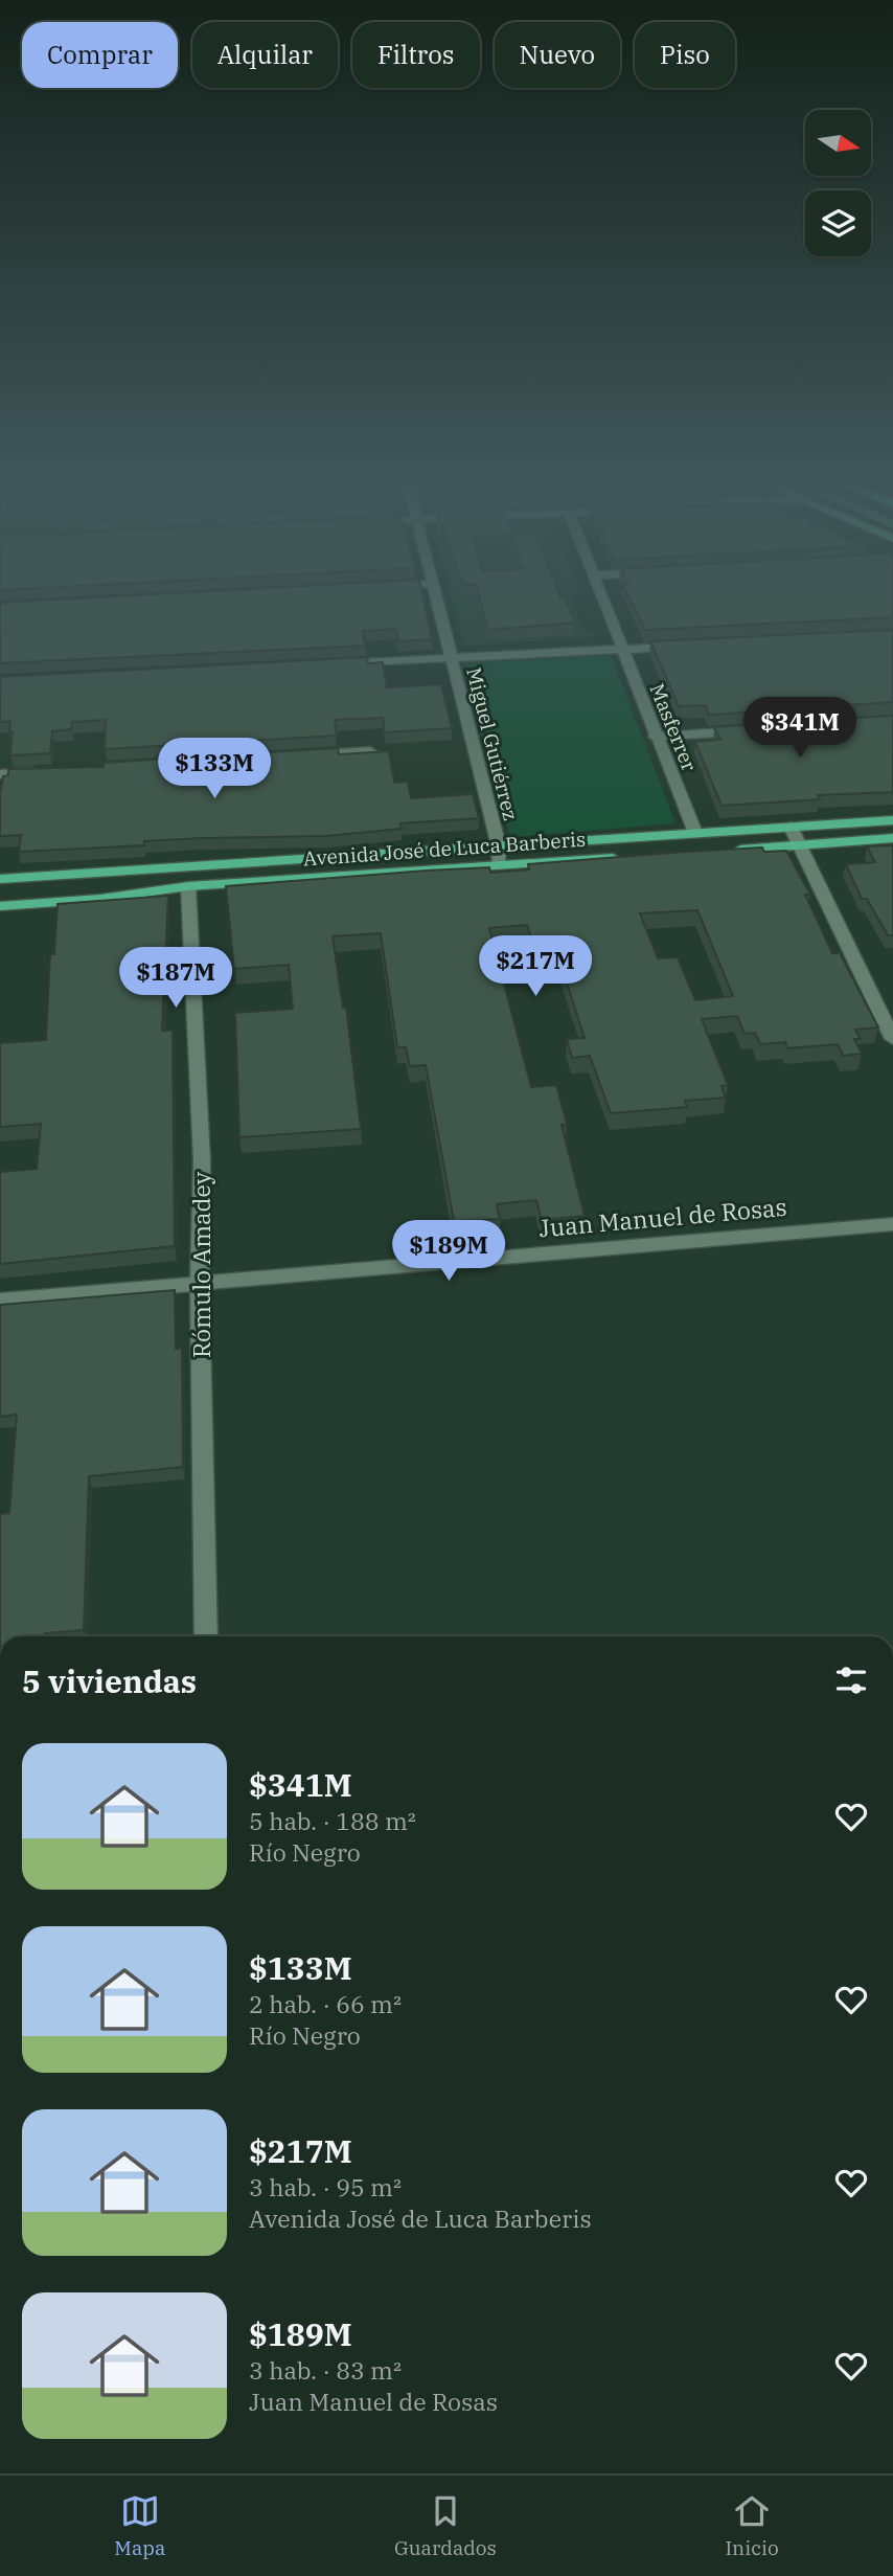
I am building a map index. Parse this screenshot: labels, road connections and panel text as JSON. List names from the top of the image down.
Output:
{
  "streets": {
    "main road": ["Avenida José de Luca Barberis"],
    "street": [
      "Masferrer",
      "Miguel Gutiérrez",
      "Juan Manuel de Rosas",
      "Rómulo Amadey"
    ]
  },
  "crossings": [
    ["Masferrer", "Avenida José de Luca Barberis"],
    ["Miguel Gutiérrez", "Avenida José de Luca Barberis"],
    ["Avenida José de Luca Barberis", "Rómulo Amadey"],
    ["Juan Manuel de Rosas", "Rómulo Amadey"]
  ],
  "north": "right",
  "page": {
    "chip": [
      "Comprar",
      "Alquilar",
      "Filtros",
      "Nuevo",
      "Piso"
    ],
    "price": [
      "$341M",
      "$133M",
      "$217M",
      "$187M",
      "$189M"
    ],
    "heading": "5 viviendas",
    "list": [
      {
        "name": "$341M",
        "note": "5 hab. · 188 m² · Río Negro"
      },
      {
        "name": "$133M",
        "note": "2 hab. · 66 m² · Río Negro"
      },
      {
        "name": "$217M",
        "note": "3 hab. · 95 m² · Avenida José de Luca Barberis"
      },
      {
        "name": "$189M",
        "note": "3 hab. · 83 m² · Juan Manuel de Rosas"
      }
    ],
    "tabs": ["Mapa", "Guardados", "Inicio"]
  }
}
